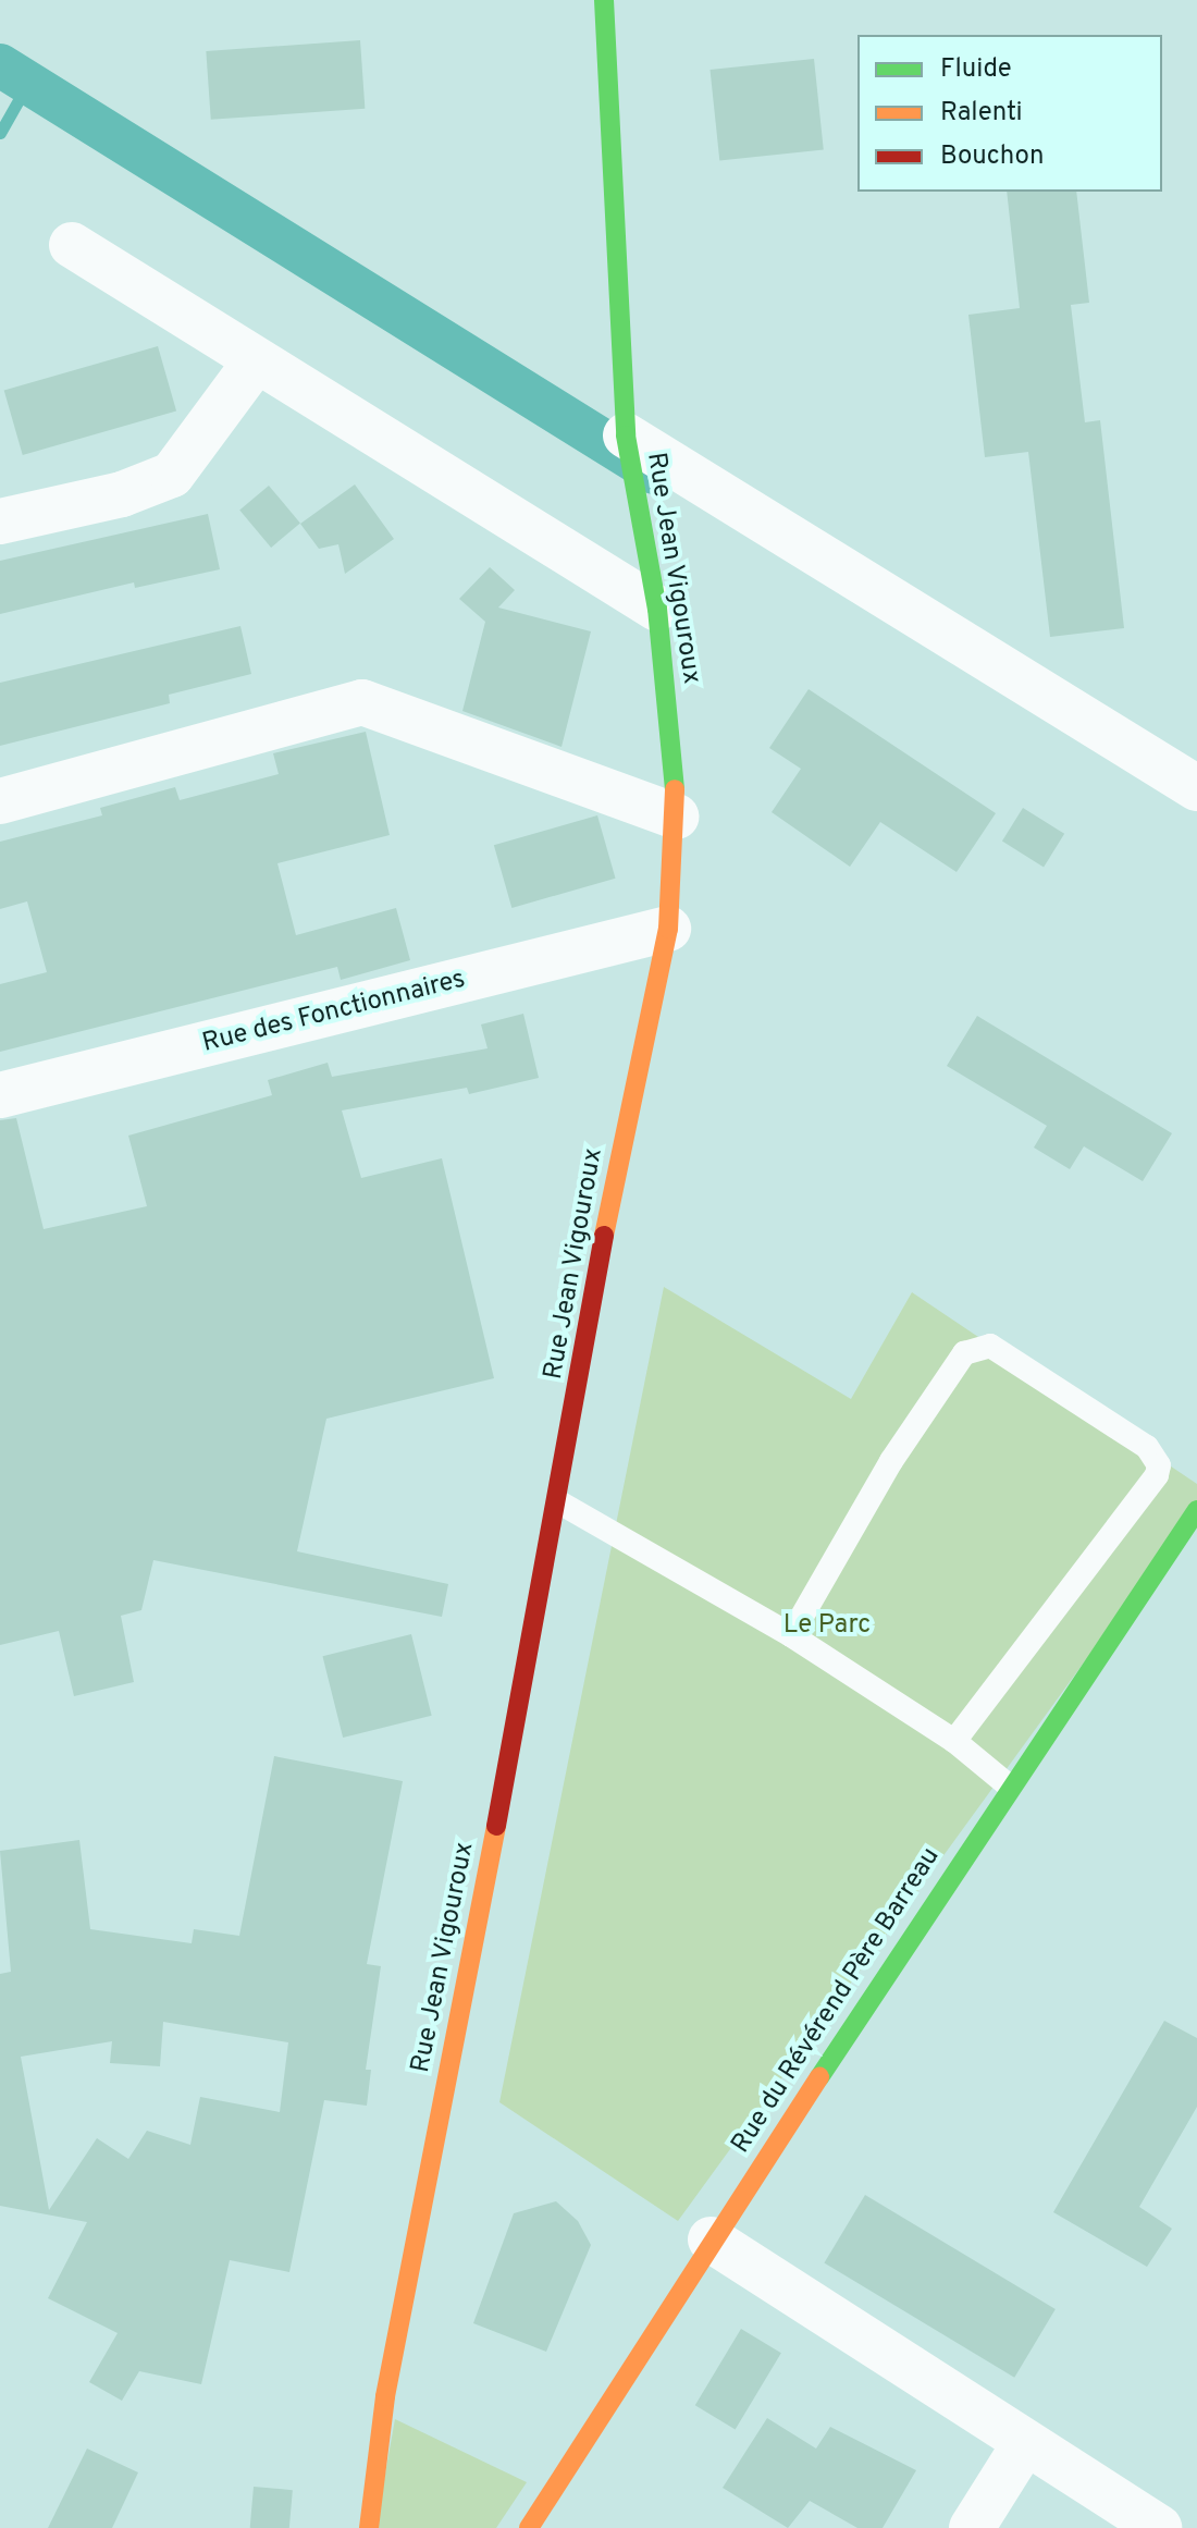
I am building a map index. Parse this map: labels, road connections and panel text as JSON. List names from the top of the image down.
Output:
{
  "streets": {
    "street": ["Rue Jean Vigouroux", "Rue des Fonctionnaires", "Rue du Révérend Père Barreau"]
  },
  "crossings": [
    ["Rue Jean Vigouroux", "Rue des Fonctionnaires"]
  ],
  "parks": ["Le Parc"],
  "legend": ["Fluide", "Ralenti", "Bouchon"]
}
